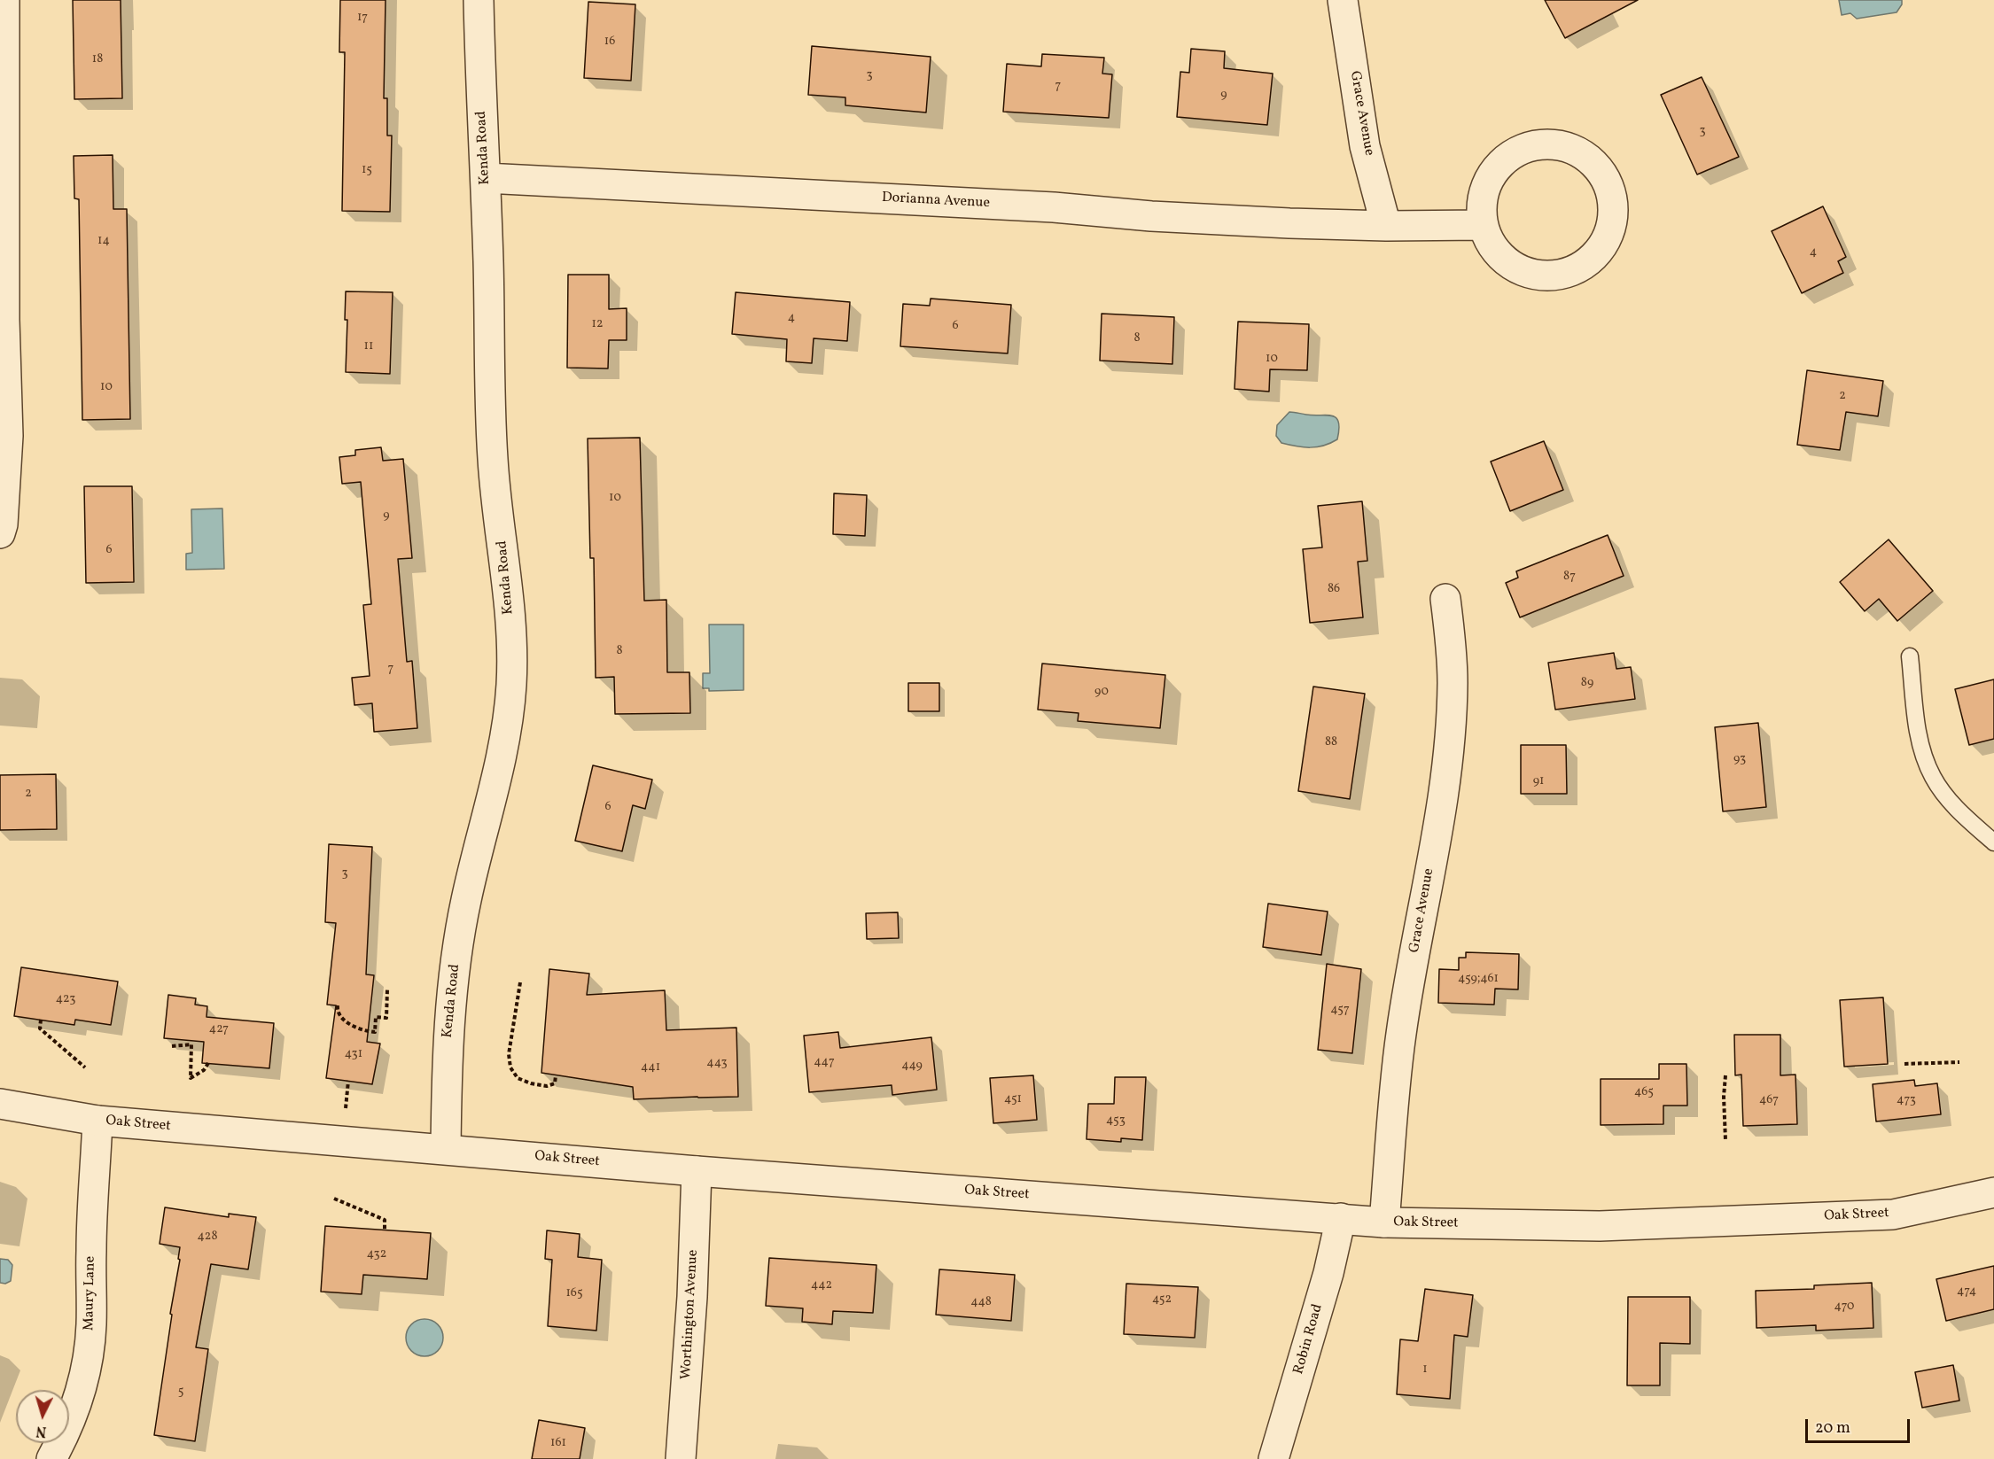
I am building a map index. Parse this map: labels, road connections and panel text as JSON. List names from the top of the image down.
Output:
{
  "streets": {
    "street": [
      "Grace Avenue",
      "Kenda Road",
      "Dorianna Avenue",
      "Oak Street",
      "Maury Lane",
      "Worthington Avenue",
      "Robin Road"
    ]
  },
  "crossings": [
    ["Grace Avenue", "Dorianna Avenue"],
    ["Grace Avenue", "Oak Street"],
    ["Kenda Road", "Dorianna Avenue"],
    ["Kenda Road", "Oak Street"],
    ["Oak Street", "Maury Lane"],
    ["Oak Street", "Worthington Avenue"],
    ["Oak Street", "Robin Road"]
  ],
  "house_numbers": [
    "17",
    "16",
    "18",
    "3",
    "7",
    "9",
    "3",
    "15",
    "14",
    "4",
    "4",
    "12",
    "6",
    "8",
    "11",
    "10",
    "10",
    "2",
    "10",
    "9",
    "6",
    "87",
    "86",
    "8",
    "7",
    "89",
    "90",
    "88",
    "93",
    "91",
    "2",
    "6",
    "3",
    "459;461",
    "423",
    "457",
    "427",
    "431",
    "447",
    "443",
    "449",
    "441",
    "465",
    "451",
    "467",
    "473",
    "453",
    "428",
    "432",
    "442",
    "474",
    "165",
    "452",
    "448",
    "470",
    "1",
    "5",
    "161"
  ],
  "scale_bar": "20 m",
  "north": "bottom"
}
